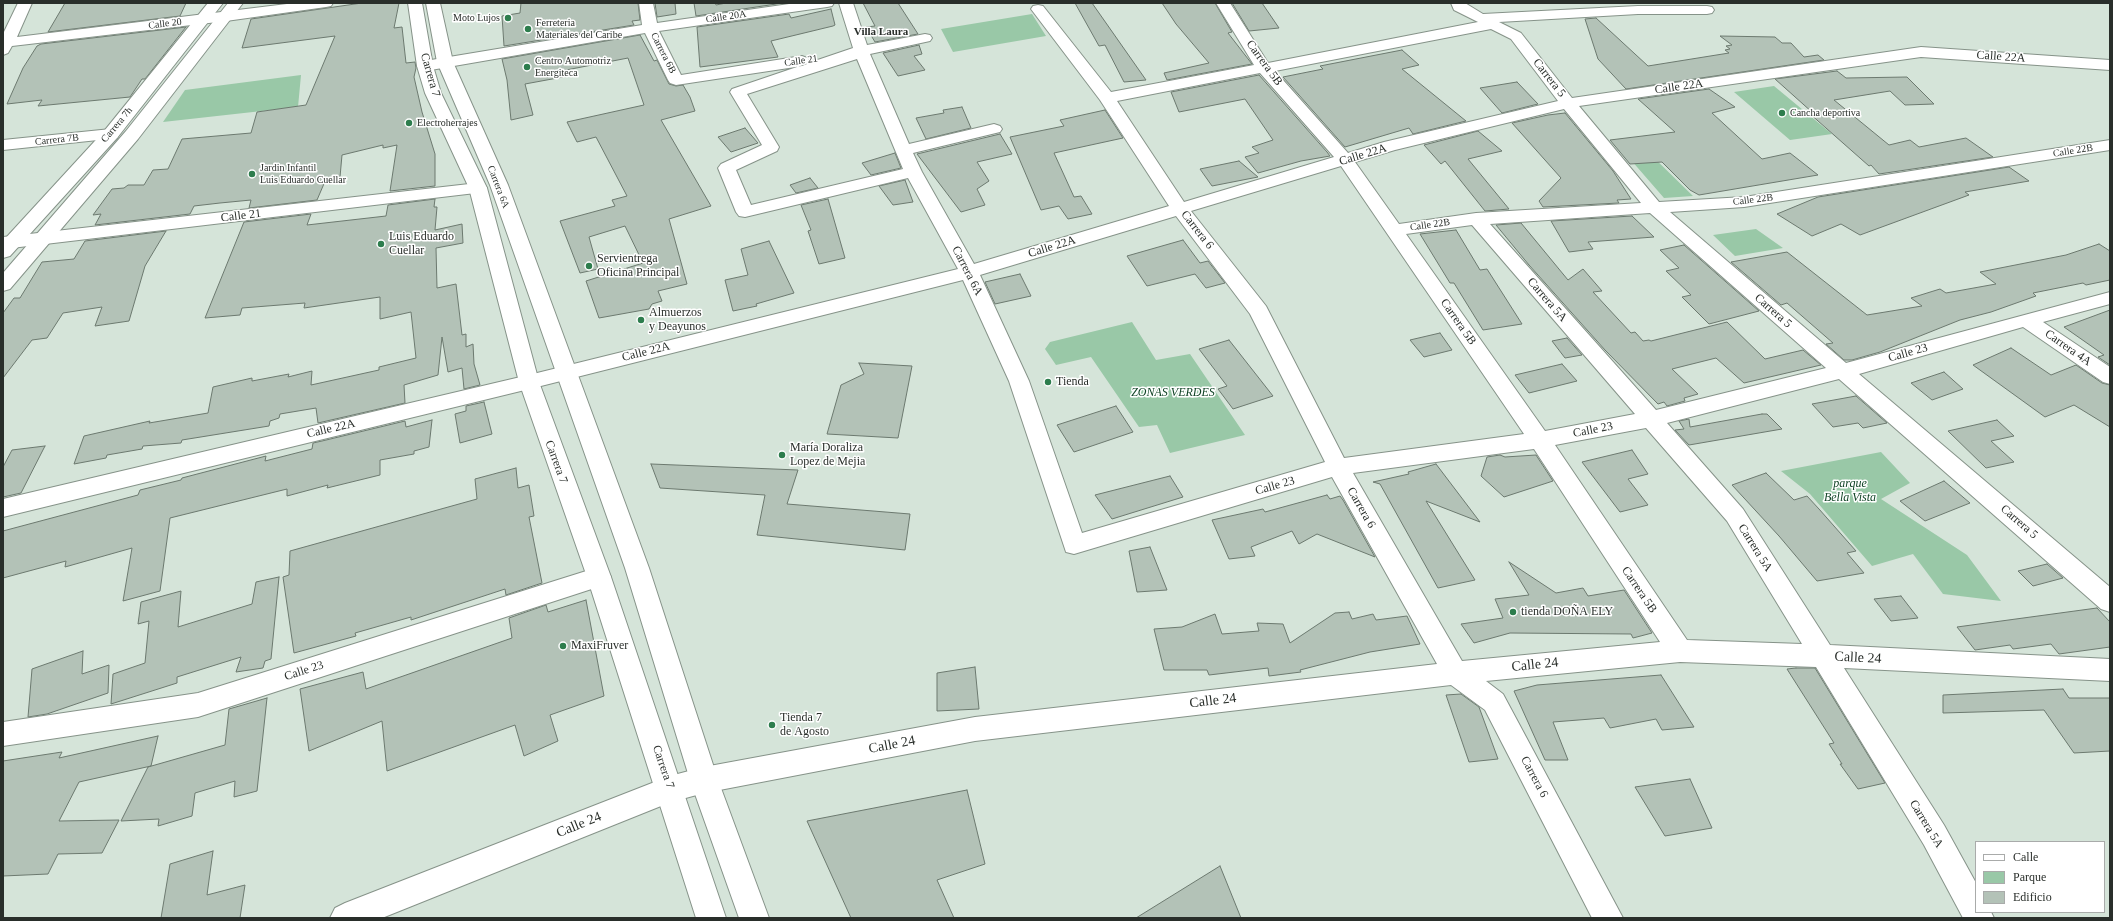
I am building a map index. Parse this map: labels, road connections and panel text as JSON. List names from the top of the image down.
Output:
{
  "streets": {
    "street": [
      "Calle 20A",
      "Calle 20",
      "Carrera 6B",
      "Calle 22A",
      "Calle 21",
      "Carrera 5B",
      "Carrera 7",
      "Carrera 5",
      "Carrera 7h",
      "Carrera 7B",
      "Calle 22B",
      "Carrera 6A",
      "Carrera 6",
      "Carrera 5A",
      "Carrera 4A",
      "Calle 23",
      "Calle 24"
    ]
  },
  "crossings": [
    ["Calle 20A", "Carrera 6B"],
    ["Calle 20A", "Carrera 7"],
    ["Calle 20A", "Carrera 6A"],
    ["Calle 20", "Carrera 7h"],
    ["Carrera 6B", "Calle 21"],
    ["Calle 22A", "Carrera 5B"],
    ["Calle 22A", "Carrera 7"],
    ["Calle 22A", "Carrera 5"],
    ["Calle 22A", "Carrera 6A"],
    ["Calle 22A", "Carrera 6"],
    ["Calle 21", "Carrera 7"],
    ["Calle 21", "Carrera 7h"],
    ["Calle 21", "Carrera 6A"],
    ["Carrera 5B", "Calle 22B"],
    ["Carrera 5B", "Calle 23"],
    ["Carrera 5B", "Calle 24"],
    ["Carrera 7", "Carrera 6A"],
    ["Carrera 7", "Calle 23"],
    ["Carrera 7", "Calle 24"],
    ["Carrera 5", "Calle 22B"],
    ["Carrera 5", "Calle 23"],
    ["Carrera 7h", "Carrera 7B"],
    ["Calle 22B", "Carrera 5A"],
    ["Carrera 6A", "Calle 23"],
    ["Carrera 6", "Calle 23"],
    ["Carrera 6", "Calle 24"],
    ["Carrera 5A", "Calle 23"],
    ["Carrera 5A", "Calle 24"],
    ["Carrera 4A", "Calle 23"]
  ],
  "districts": ["Villa Laura"],
  "parks": ["ZONAS VERDES", "parque Bella Vista"],
  "places": [
    "Moto Lujos",
    "Ferreteria Materiales del Caribe",
    "Centro Automotriz Energiteca",
    "Cancha deportiva",
    "Electroherrajes",
    "Jardin Infantil Luis Eduardo Cuellar",
    "Luis Eduardo Cuellar",
    "Servientrega Oficina Principal",
    "Almuerzos y Deayunos",
    "Tienda",
    "María Doraliza Lopez de Mejia",
    "tienda DOÑA ELY",
    "MaxiFruver",
    "Tienda 7 de Agosto"
  ],
  "legend": ["Calle", "Parque", "Edificio"]
}
